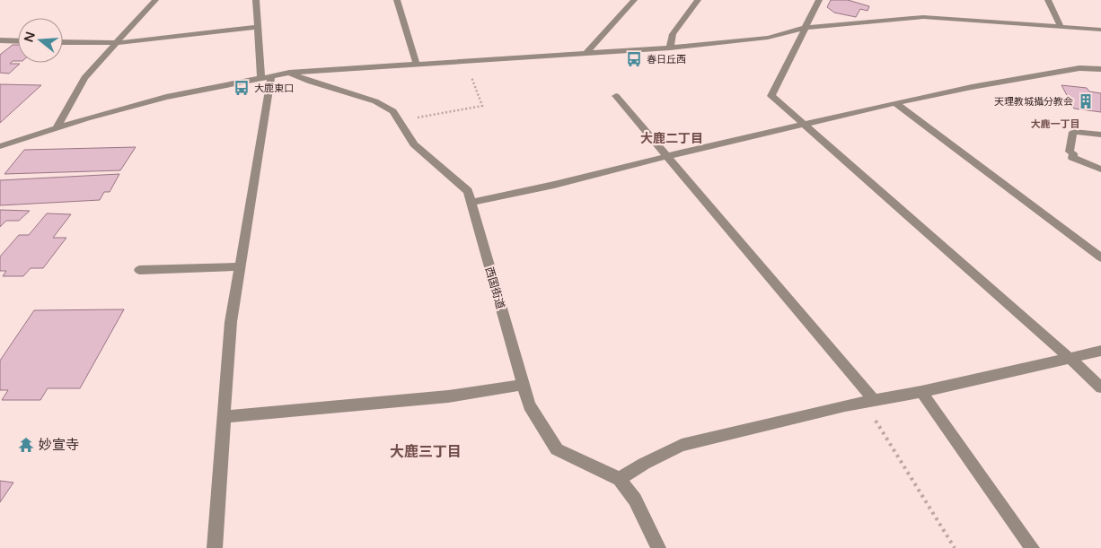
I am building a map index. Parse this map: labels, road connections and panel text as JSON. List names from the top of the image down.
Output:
{
  "streets": {
    "street": ["西国街道"]
  },
  "districts": ["大鹿一丁目", "大鹿二丁目", "大鹿三丁目"],
  "places": {
    "bus stop": ["春日丘西", "大鹿東口"],
    "building": ["天理教城攝分教会"],
    "temple": ["妙宣寺"]
  },
  "north": "left"
}
